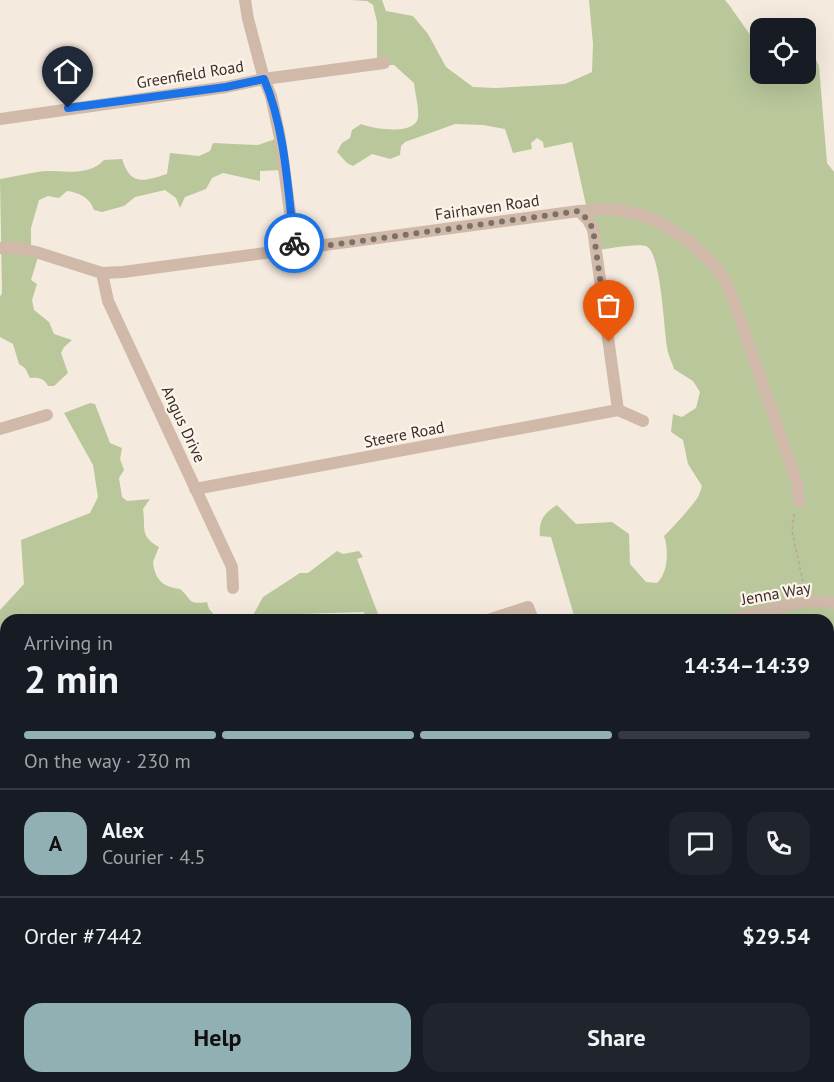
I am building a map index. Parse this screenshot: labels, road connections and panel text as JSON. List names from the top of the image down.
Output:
{
  "streets": {
    "street": [
      "Greenfield Road",
      "Fairhaven Road",
      "Angus Drive",
      "Steere Road",
      "Jenna Way"
    ]
  },
  "crossings": [
    ["Fairhaven Road", "Angus Drive"],
    ["Angus Drive", "Steere Road"]
  ],
  "page": {
    "heading": ["2 min", "Arriving in", "14:34–14:39"],
    "panel": [
      "Alex",
      "Courier · 4.5",
      "Order #7442",
      "$29.54"
    ],
    "bar": "On the way · 230 m",
    "round": "A",
    "buttons": ["Help", "Share"]
  }
}
